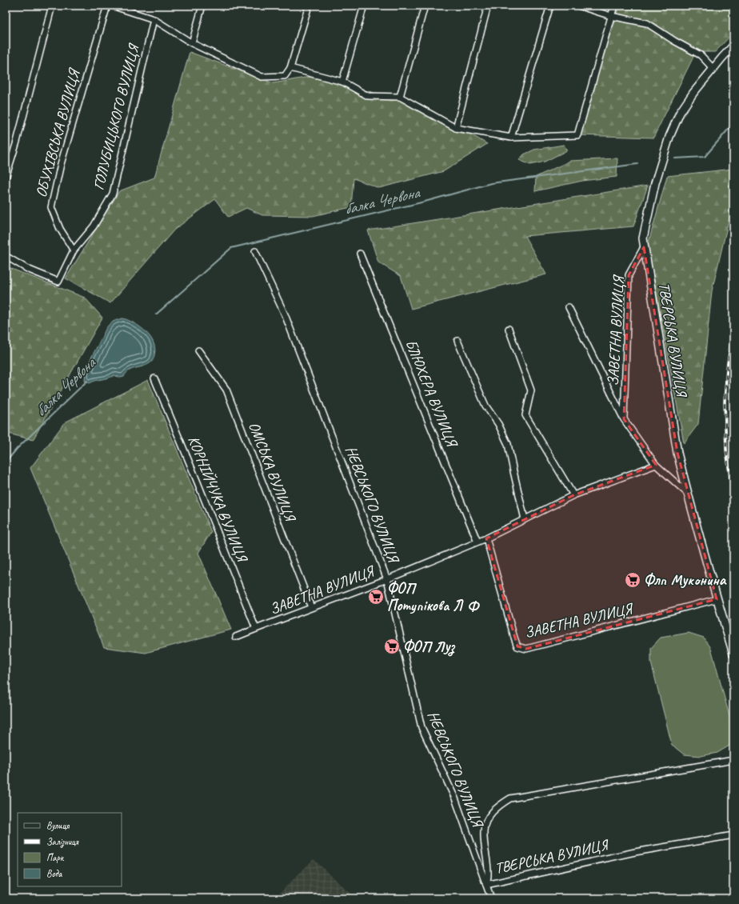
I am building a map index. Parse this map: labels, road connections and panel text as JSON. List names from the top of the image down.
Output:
{
  "streets": {
    "main road": ["ТВЕРСЬКА ВУЛИЦЯ"],
    "street": [
      "ГОЛУБИЦЬКОГО ВУЛИЦЯ",
      "ОБУХІВСЬКА ВУЛИЦЯ",
      "ЗАВЕТНА ВУЛИЦЯ",
      "БЛЮХЕРА ВУЛИЦЯ",
      "ОМСЬКА ВУЛИЦЯ",
      "КОРНІЙЧУКА ВУЛИЦЯ",
      "НЕВСЬКОГО ВУЛИЦЯ"
    ]
  },
  "crossings": [
    ["ГОЛУБИЦЬКОГО ВУЛИЦЯ", "ОБУХІВСЬКА ВУЛИЦЯ"],
    ["ЗАВЕТНА ВУЛИЦЯ", "ТВЕРСЬКА ВУЛИЦЯ"],
    ["ЗАВЕТНА ВУЛИЦЯ", "БЛЮХЕРА ВУЛИЦЯ"],
    ["ЗАВЕТНА ВУЛИЦЯ", "ОМСЬКА ВУЛИЦЯ"],
    ["ЗАВЕТНА ВУЛИЦЯ", "КОРНІЙЧУКА ВУЛИЦЯ"],
    ["ЗАВЕТНА ВУЛИЦЯ", "НЕВСЬКОГО ВУЛИЦЯ"],
    ["ТВЕРСЬКА ВУЛИЦЯ", "НЕВСЬКОГО ВУЛИЦЯ"]
  ],
  "water": ["балка Червона"],
  "places": {
    "supermarket": ["Флп Муконина", "ФОП Потупікова Л Ф", "ФОП Луз"]
  },
  "legend": [
    "Вулиця",
    "Залізниця",
    "Парк",
    "Вода"
  ]
}
